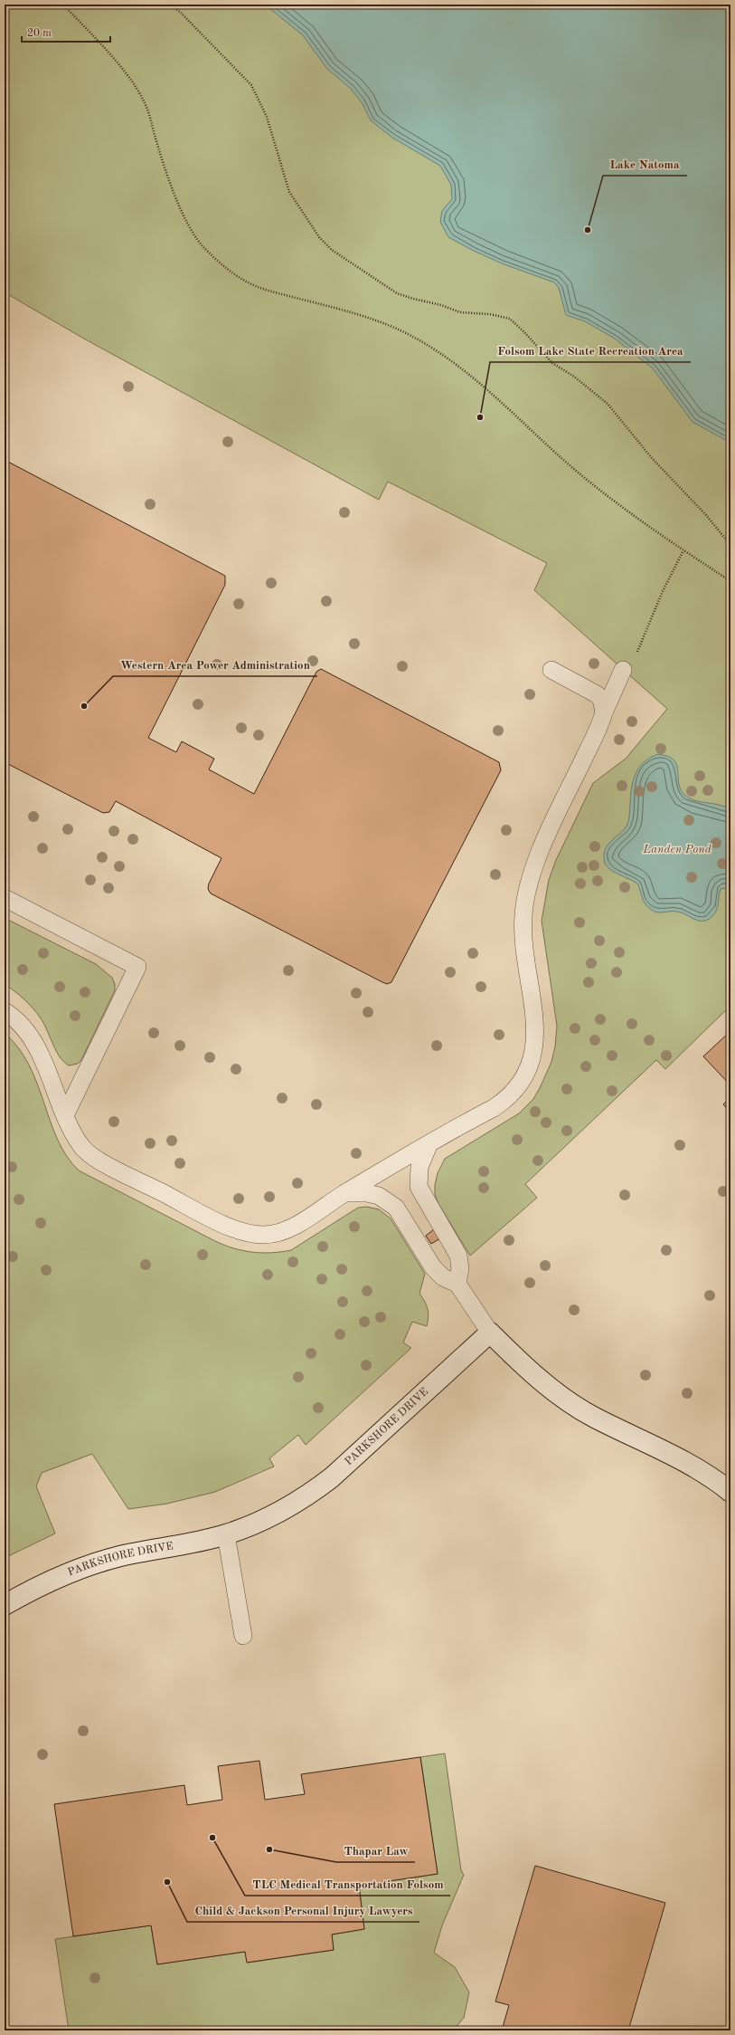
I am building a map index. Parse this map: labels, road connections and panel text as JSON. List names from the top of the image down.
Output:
{
  "streets": {
    "street": ["PARKSHORE DRIVE"]
  },
  "water": ["Landen Pond"],
  "places": [
    "Lake Natoma",
    "Folsom Lake State Recreation Area",
    "Western Area Power Administration",
    "TLC Medical Transportation Folsom",
    "Thapar Law",
    "Child & Jackson Personal Injury Lawyers"
  ],
  "scale_bar": "20 m"
}
